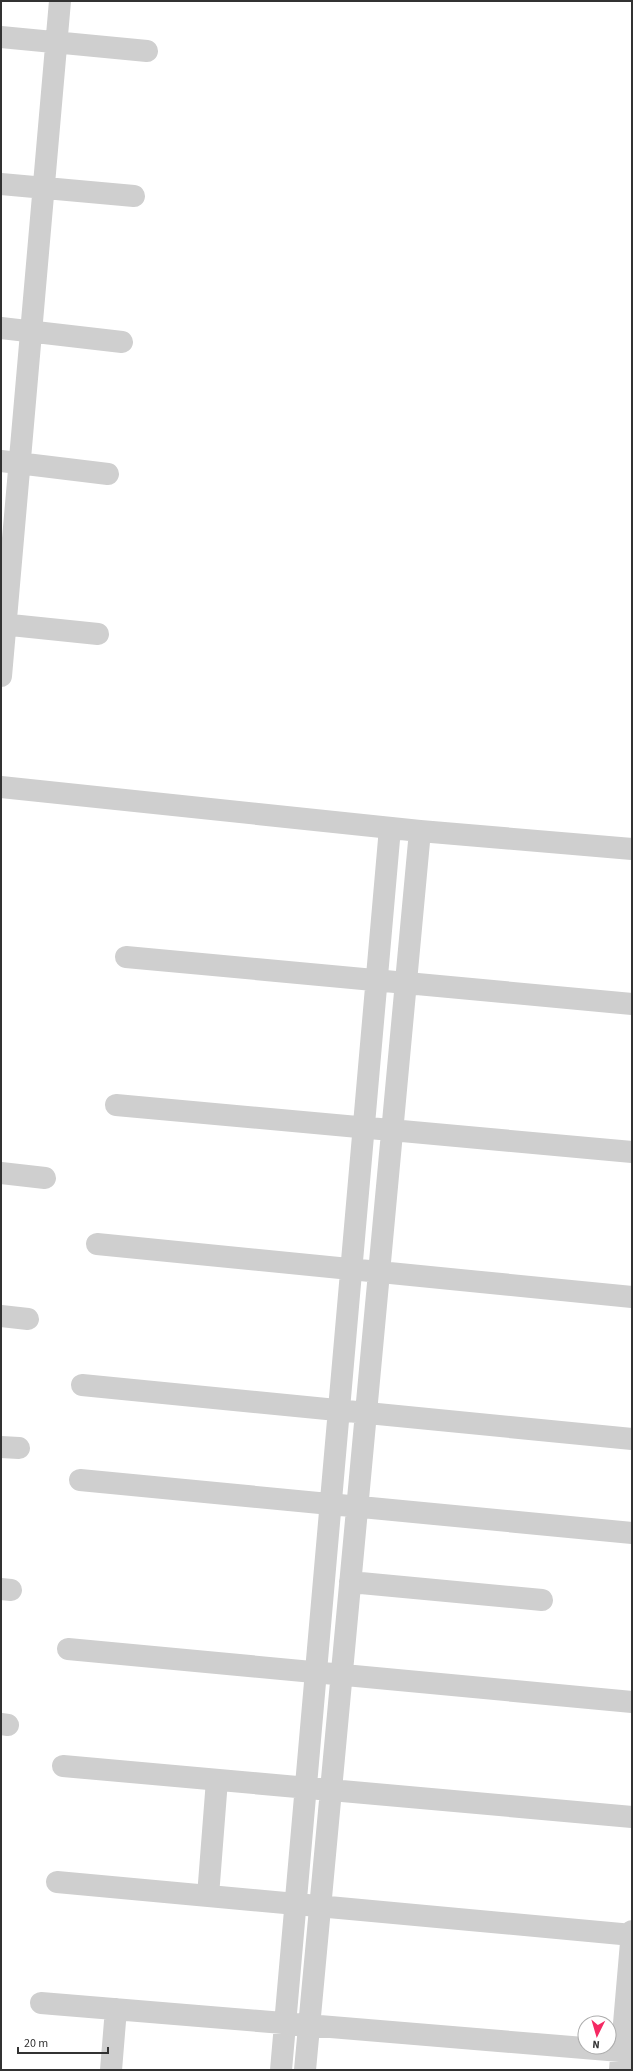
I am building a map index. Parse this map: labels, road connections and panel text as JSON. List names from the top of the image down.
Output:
{
  "scale_bar": "20 m",
  "north": "bottom"
}
